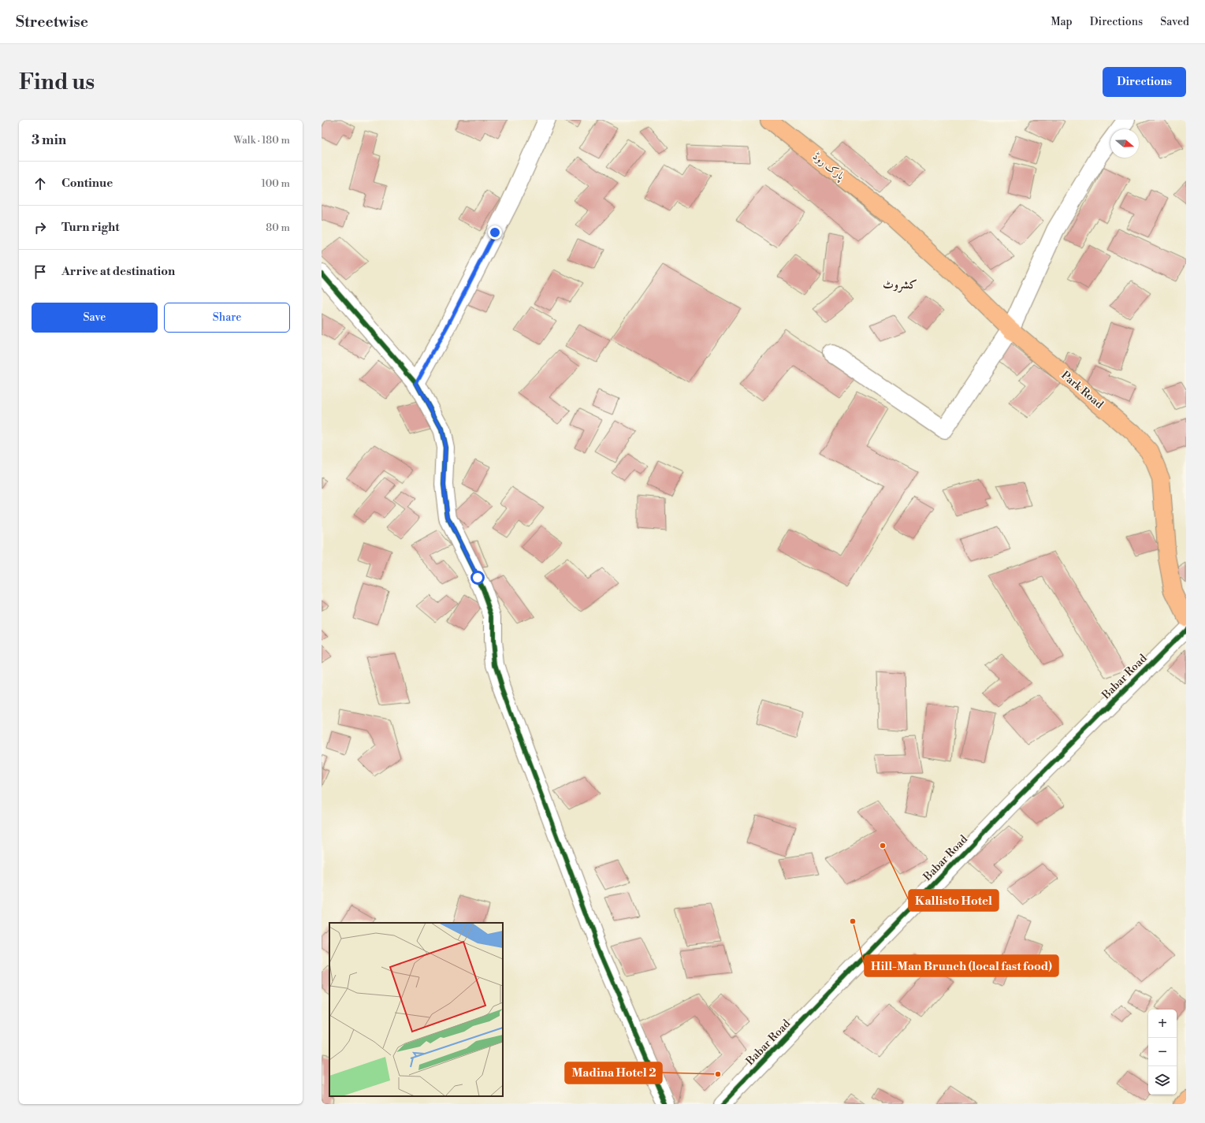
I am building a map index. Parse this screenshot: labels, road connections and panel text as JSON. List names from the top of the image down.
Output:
{
  "streets": {
    "main road": ["پارک روڈ", "Park Road"],
    "street": ["Babar Road"]
  },
  "crossings": [
    ["پارک روڈ", "Park Road"]
  ],
  "districts": ["کشروٹ"],
  "places": ["Kallisto Hotel", "Hill-Man Brunch (local fast food)", "Madina Hotel 2"],
  "north": "right",
  "page": {
    "header": "Streetwise",
    "nav": ["Map", "Directions", "Saved"],
    "buttons": [
      "Directions",
      ["Save", "Share"]
    ],
    "title": "Find us",
    "heading": ["3 min", "Walk · 180 m"],
    "list": [
      ["Continue", "100 m"],
      ["Turn right", "80 m"],
      "Arrive at destination"
    ],
    "map_buttons": ["+", "−"]
  }
}
